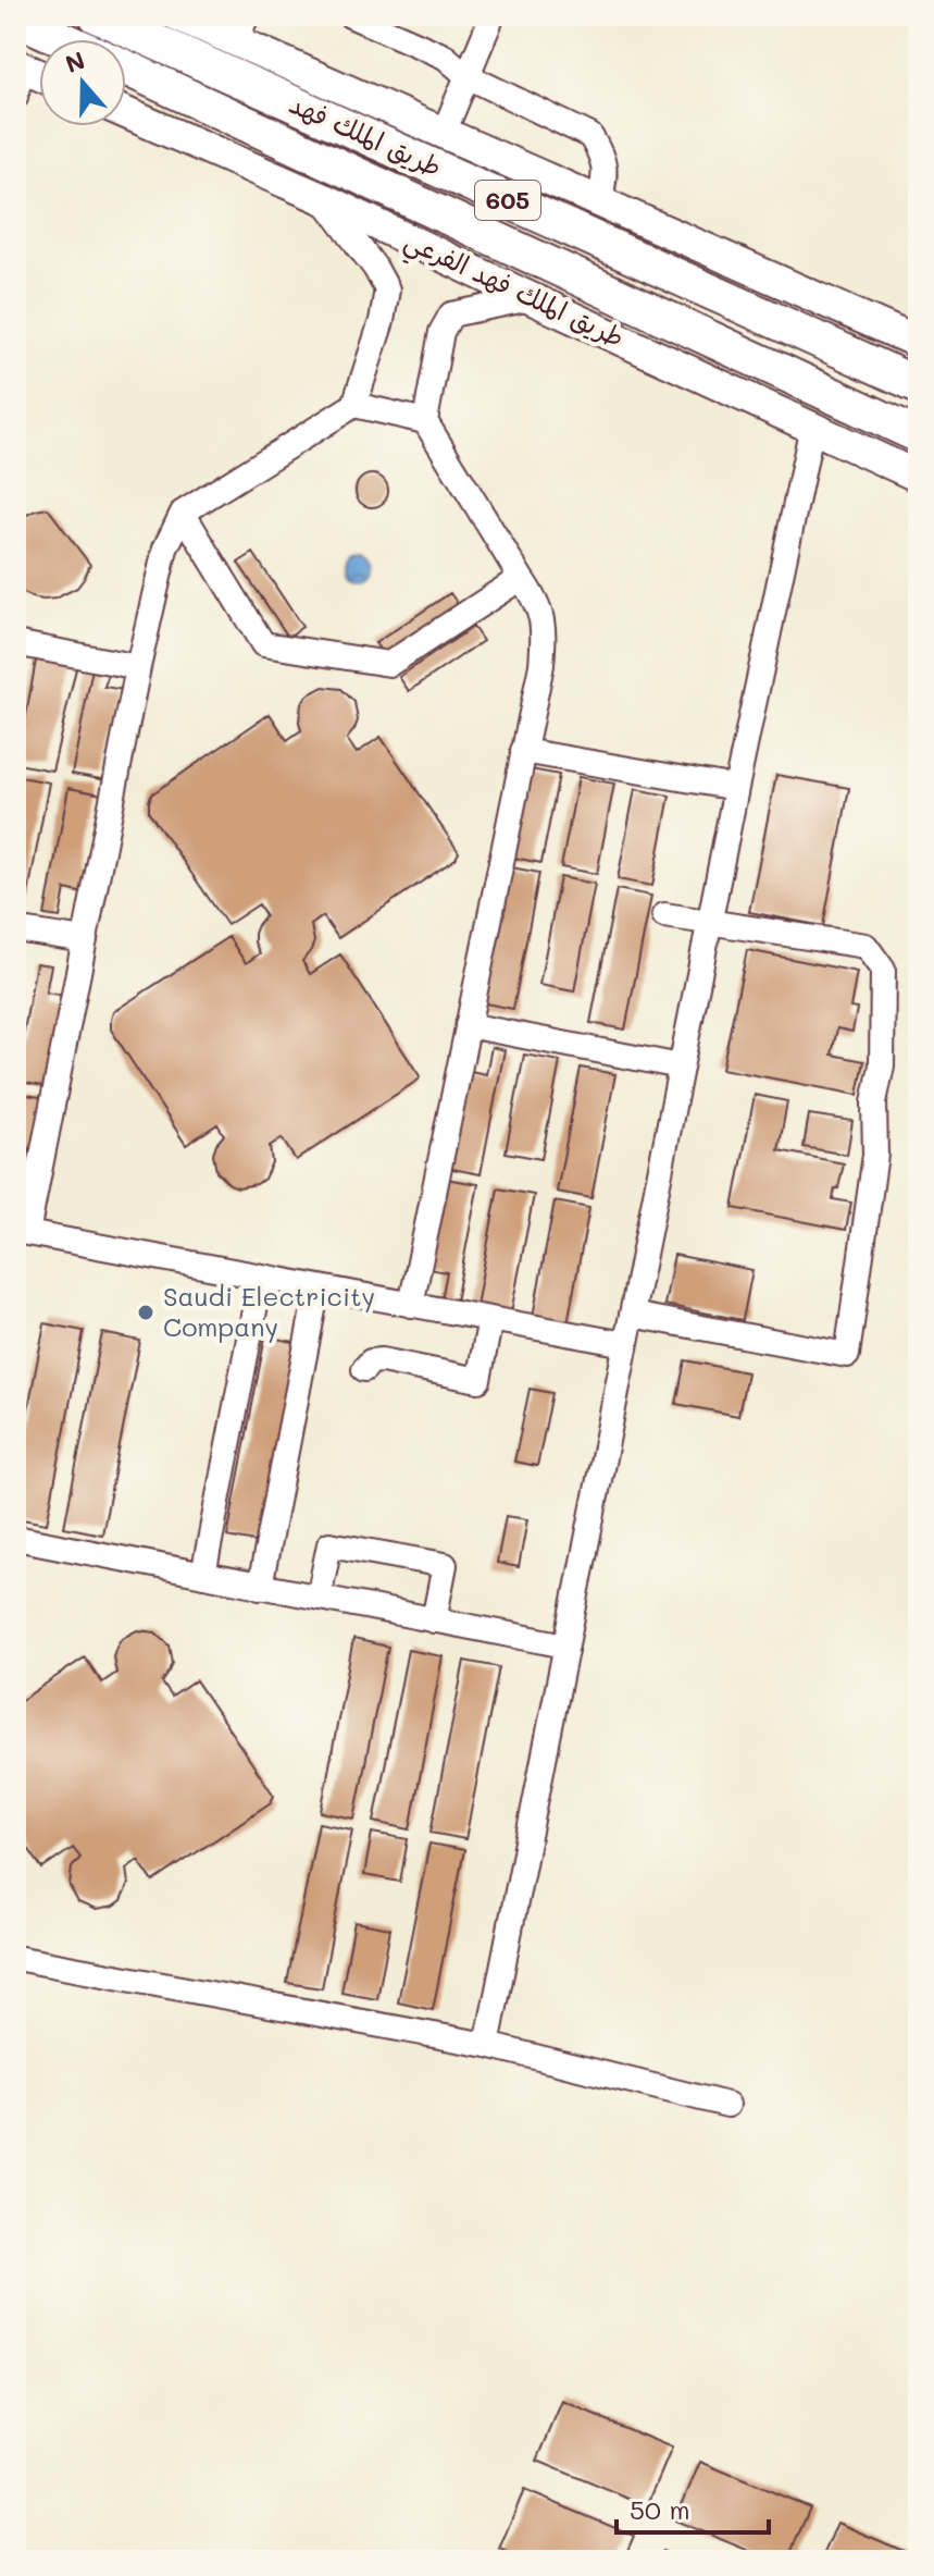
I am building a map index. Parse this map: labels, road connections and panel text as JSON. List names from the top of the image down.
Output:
{
  "streets": {
    "highway": ["طريق الملك فهد", "605"],
    "main road": ["طريق الملك فهد الفرعي"]
  },
  "places": ["Saudi Electricity Company"],
  "scale_bar": "50 m",
  "north": "top"
}
